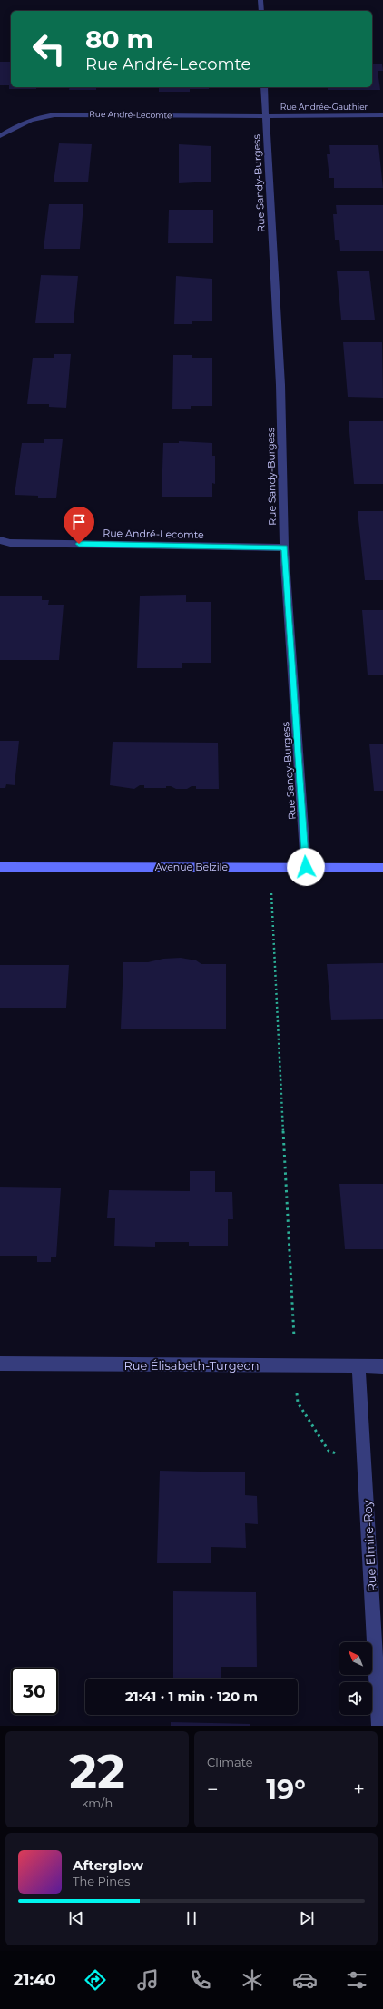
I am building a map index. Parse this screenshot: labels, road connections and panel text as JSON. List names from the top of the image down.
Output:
{
  "streets": {
    "street": [
      "Rue Andrée-Gauthier",
      "Rue André-Lecomte",
      "Rue Sandy-Burgess",
      "Avenue Belzile",
      "Rue Élisabeth-Turgeon",
      "Rue Elmire-Roy"
    ]
  },
  "crossings": [
    ["Rue Andrée-Gauthier", "Rue André-Lecomte"],
    ["Rue Andrée-Gauthier", "Rue Sandy-Burgess"],
    ["Rue André-Lecomte", "Rue Sandy-Burgess"],
    ["Rue Sandy-Burgess", "Avenue Belzile"],
    ["Rue Élisabeth-Turgeon", "Rue Elmire-Roy"]
  ],
  "north": "top left",
  "page": {
    "turn": ["80 m", "Rue André-Lecomte"],
    "limit": "30",
    "trip": "21:41 · 1 min · 120 m",
    "tile": [
      ["22", "km/h"],
      "Climate"
    ],
    "heat": ["−", "19°", "+"],
    "song": ["Afterglow", "The Pines"],
    "tabs": "21:40"
  }
}
